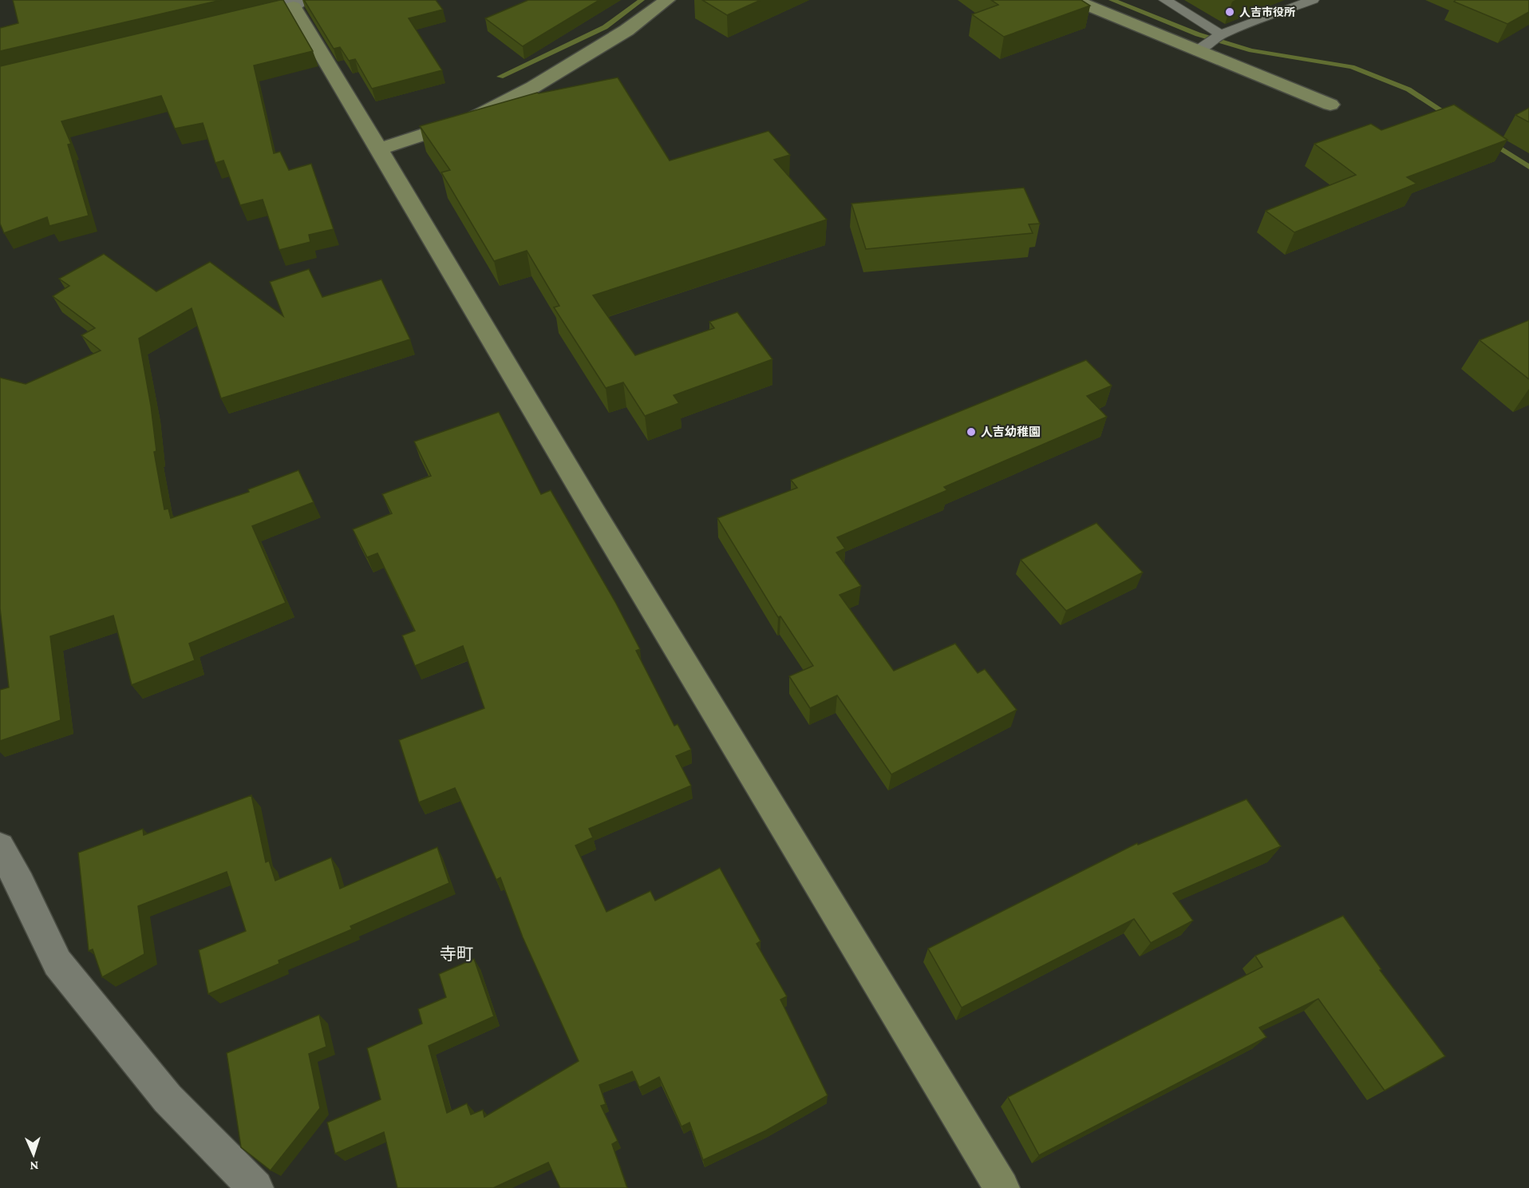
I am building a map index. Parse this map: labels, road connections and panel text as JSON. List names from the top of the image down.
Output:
{
  "districts": ["寺町"],
  "places": ["人吉市役所", "人吉幼稚園"],
  "north": "bottom"
}
